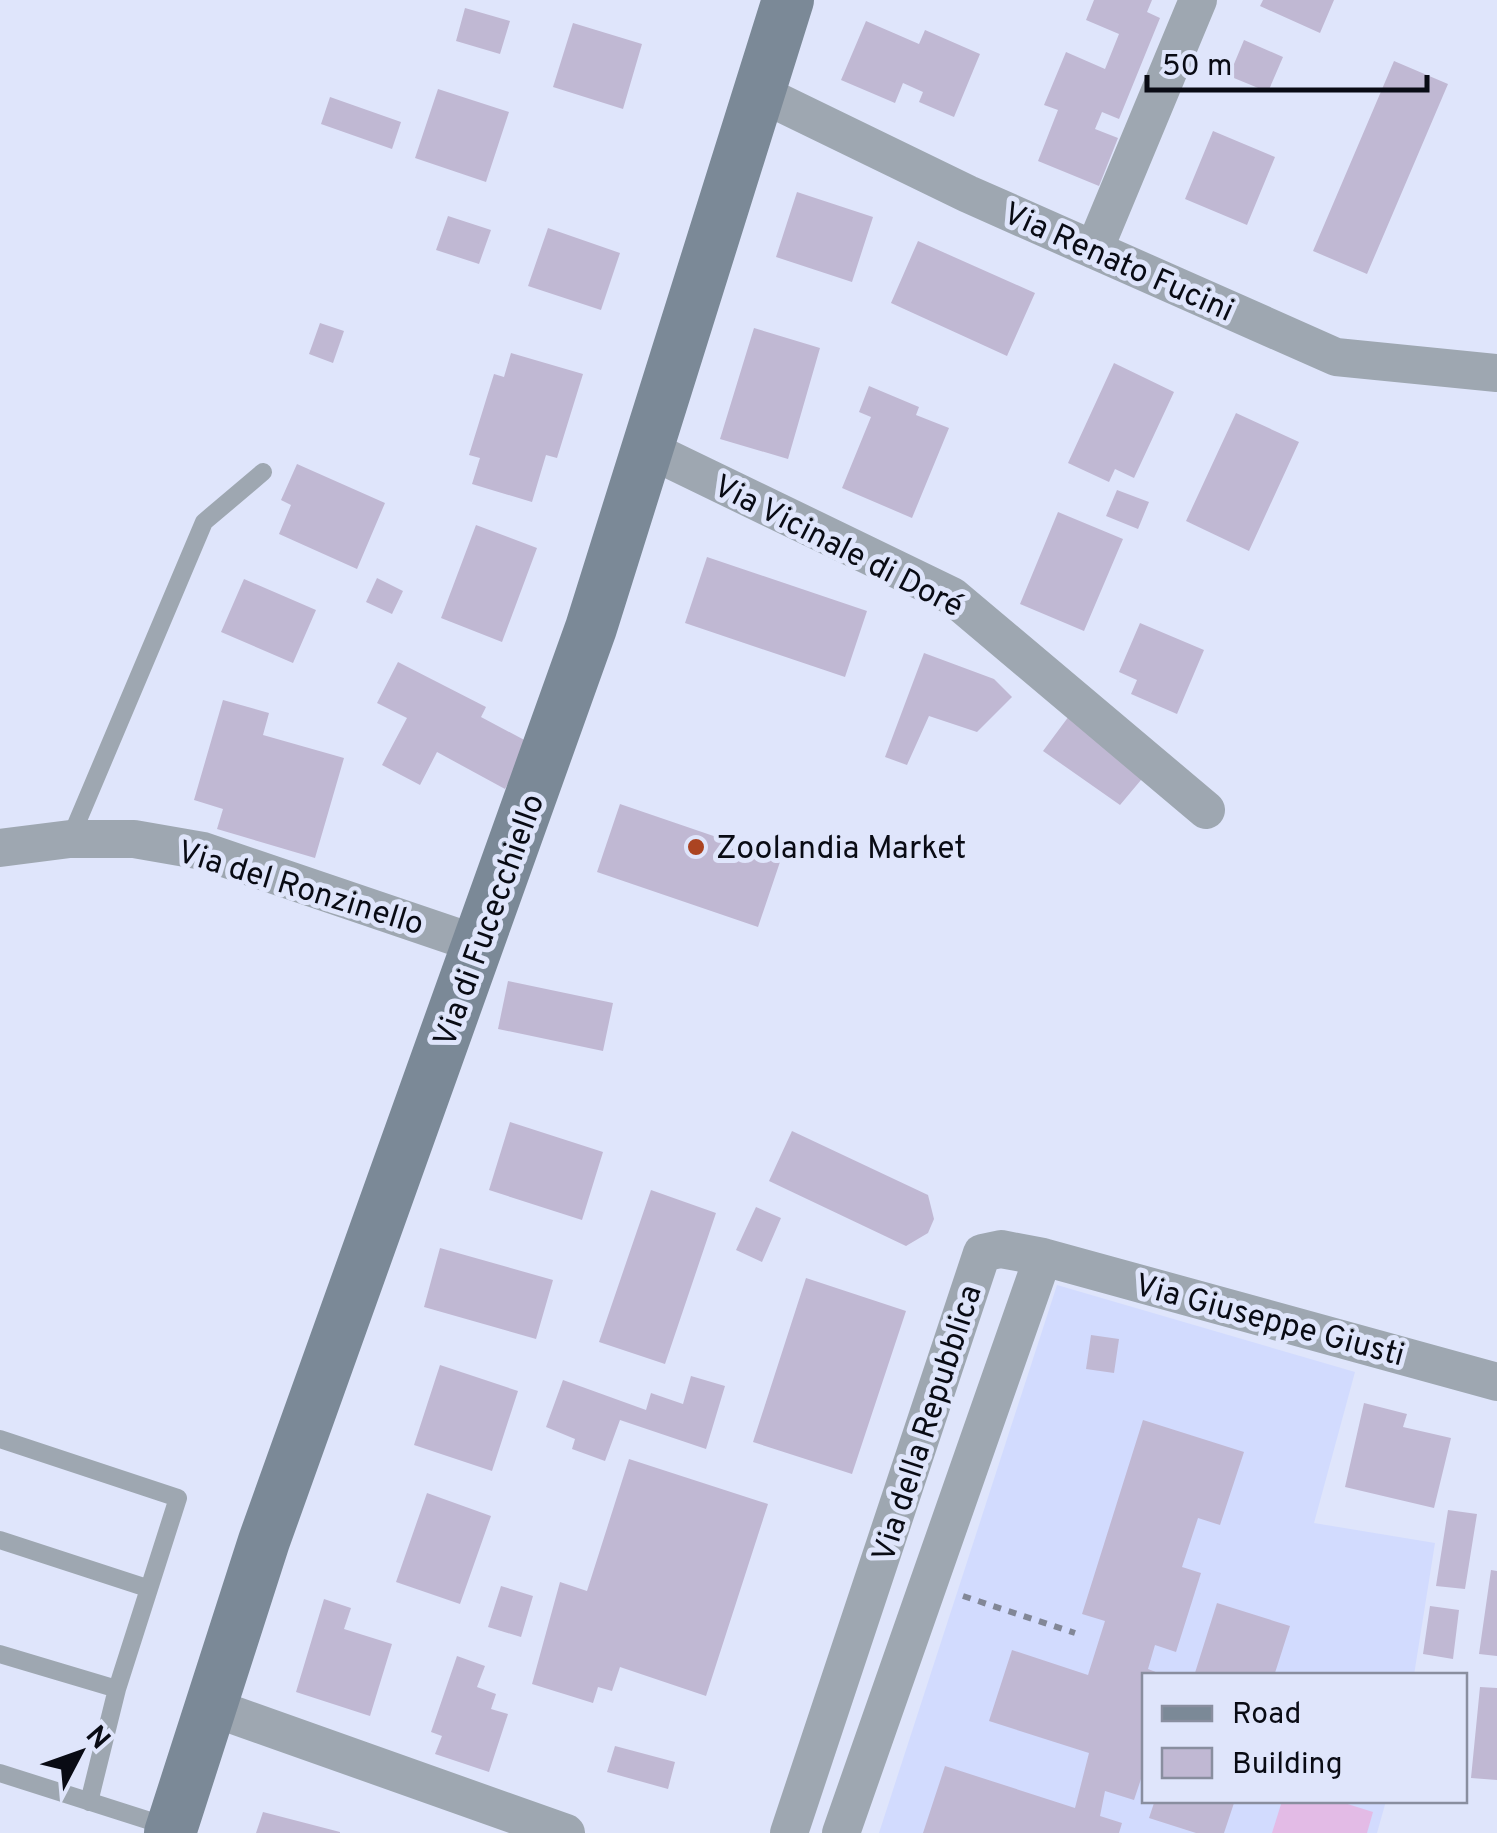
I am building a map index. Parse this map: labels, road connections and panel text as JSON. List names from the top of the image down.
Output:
{
  "streets": {
    "main road": ["Via di Fucecchiello"],
    "street": [
      "Via Renato Fucini",
      "Via Vicinale di Doré",
      "Via del Ronzinello",
      "Via Giuseppe Giusti",
      "Via della Repubblica"
    ]
  },
  "crossings": [
    ["Via Renato Fucini", "Via di Fucecchiello"],
    ["Via Vicinale di Doré", "Via di Fucecchiello"],
    ["Via del Ronzinello", "Via di Fucecchiello"],
    ["Via Giuseppe Giusti", "Via della Repubblica"]
  ],
  "places": ["Zoolandia Market"],
  "legend": ["Road", "Building"],
  "scale_bar": "50 m",
  "north": "top right"
}
